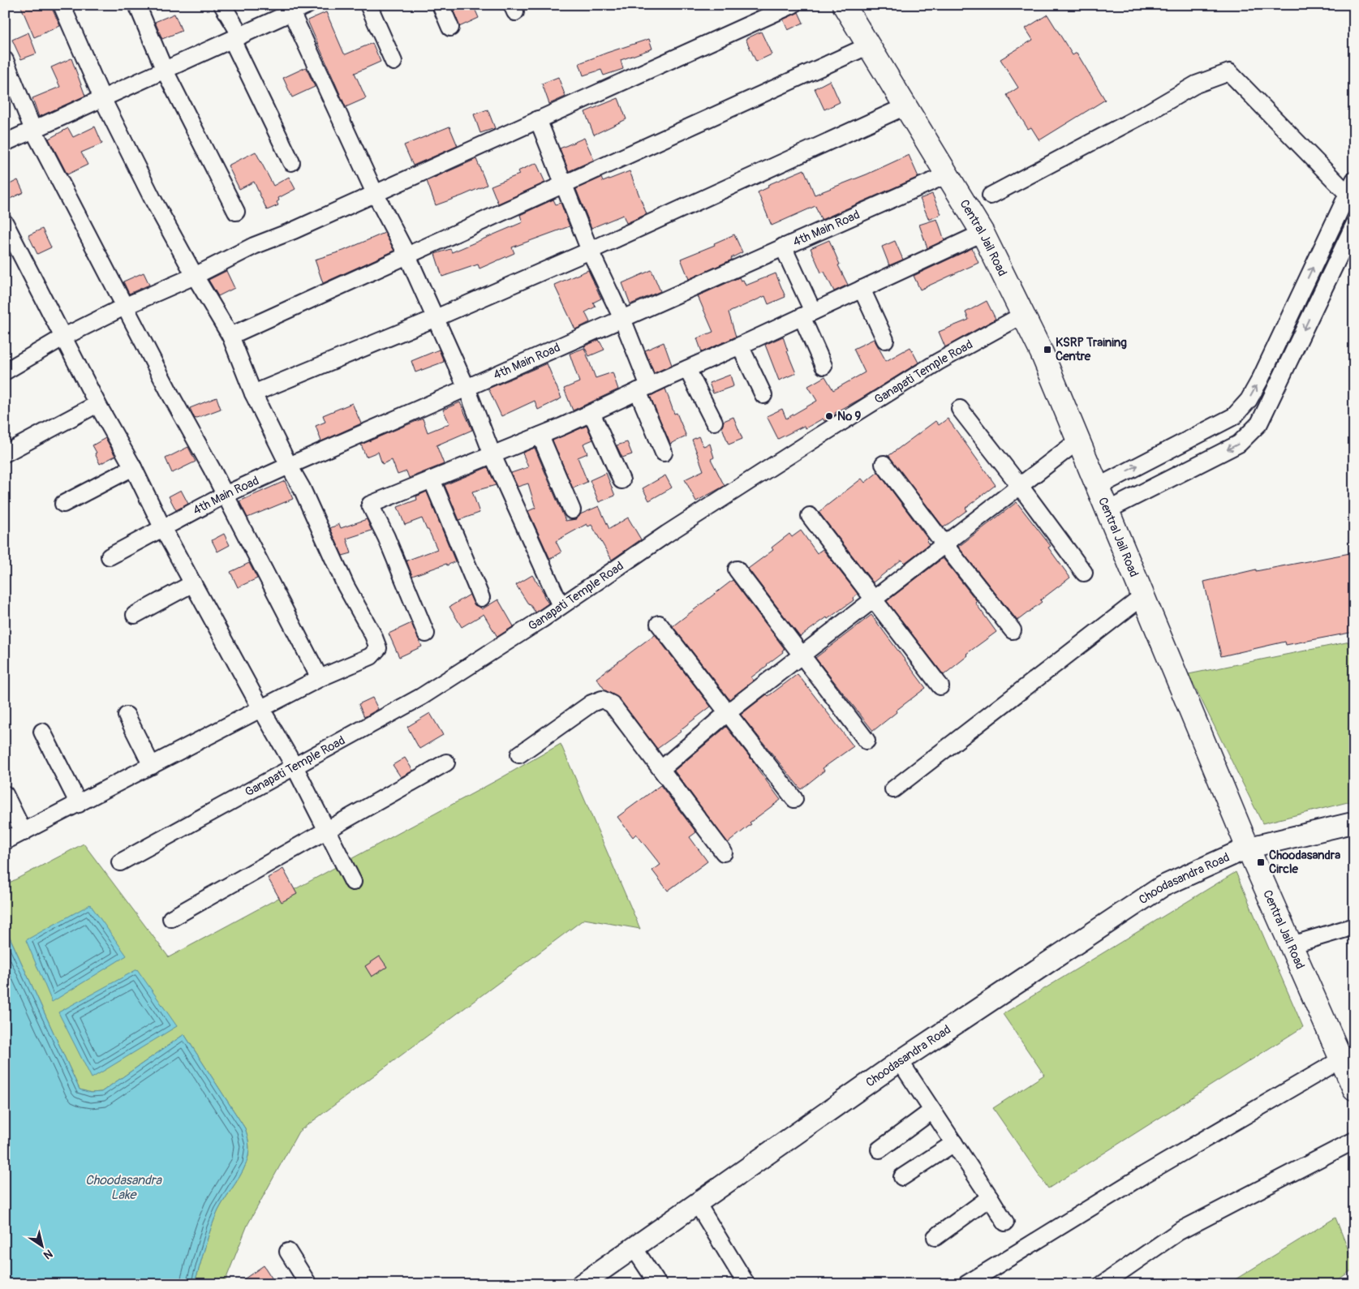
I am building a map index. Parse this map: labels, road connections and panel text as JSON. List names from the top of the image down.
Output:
{
  "streets": {
    "main road": ["Central Jail Road"],
    "street": ["4th Main Road", "Ganapati Temple Road", "Choodasandra Road"]
  },
  "crossings": [
    ["4th Main Road", "Central Jail Road"],
    ["Central Jail Road", "Ganapati Temple Road"],
    ["Central Jail Road", "Choodasandra Road"]
  ],
  "water": ["Choodasandra Lake"],
  "places": {
    "transit": ["KSRP Training Centre", "Choodasandra Circle"],
    "other": ["No 9"]
  },
  "north": "bottom right"
}
